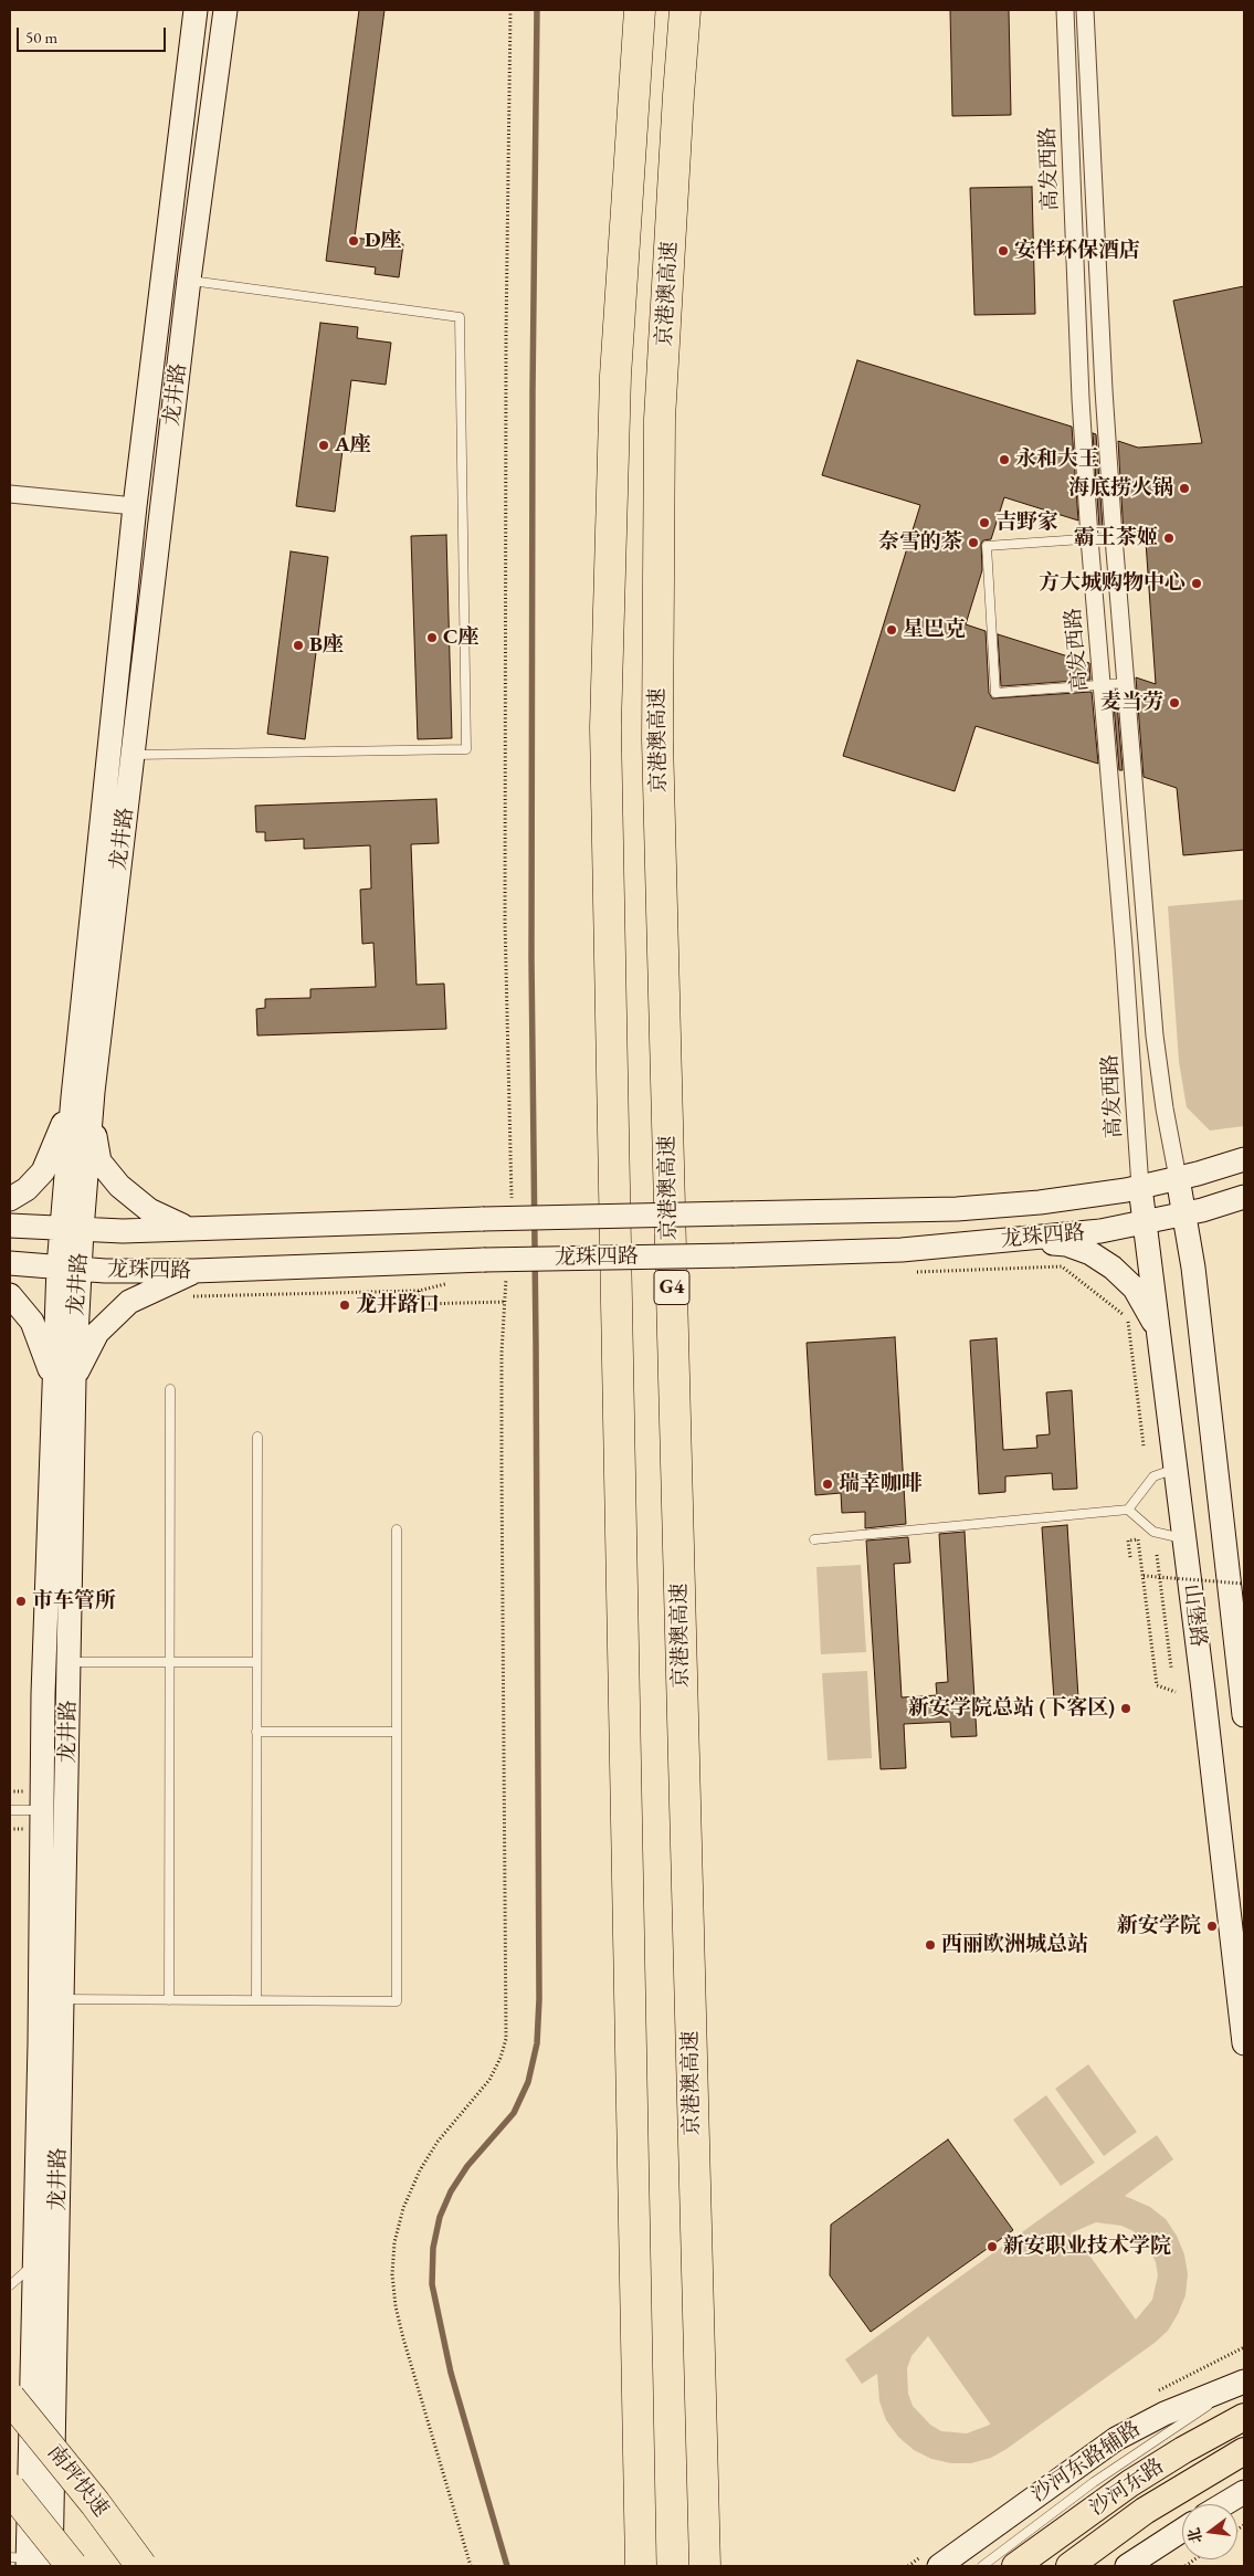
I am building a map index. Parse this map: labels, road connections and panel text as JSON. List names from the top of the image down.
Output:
{
  "streets": {
    "highway": ["京港澳高速", "G4", "南坪快速"],
    "main road": [
      "龙井路",
      "龙珠四路",
      "山堡路",
      "沙河东路辅路",
      "沙河东路"
    ],
    "street": ["高发西路"]
  },
  "crossings": [
    ["高发西路", "龙珠四路"],
    ["高发西路", "山堡路"],
    ["龙井路", "龙珠四路"],
    ["龙珠四路", "山堡路"]
  ],
  "places": [
    "D座",
    "安伴环保酒店",
    "A座",
    "永和大王",
    "海底捞火锅",
    "吉野家",
    "霸王茶姬",
    "奈雪的茶",
    "方大城购物中心",
    "星巴克",
    "C座",
    "B座",
    "麦当劳",
    "龙井路口",
    "瑞幸咖啡",
    "市车管所",
    "新安学院总站 (下客区)",
    "新安学院",
    "西丽欧洲城总站",
    "新安职业技术学院"
  ],
  "scale_bar": "50 m",
  "north": "left"
}
